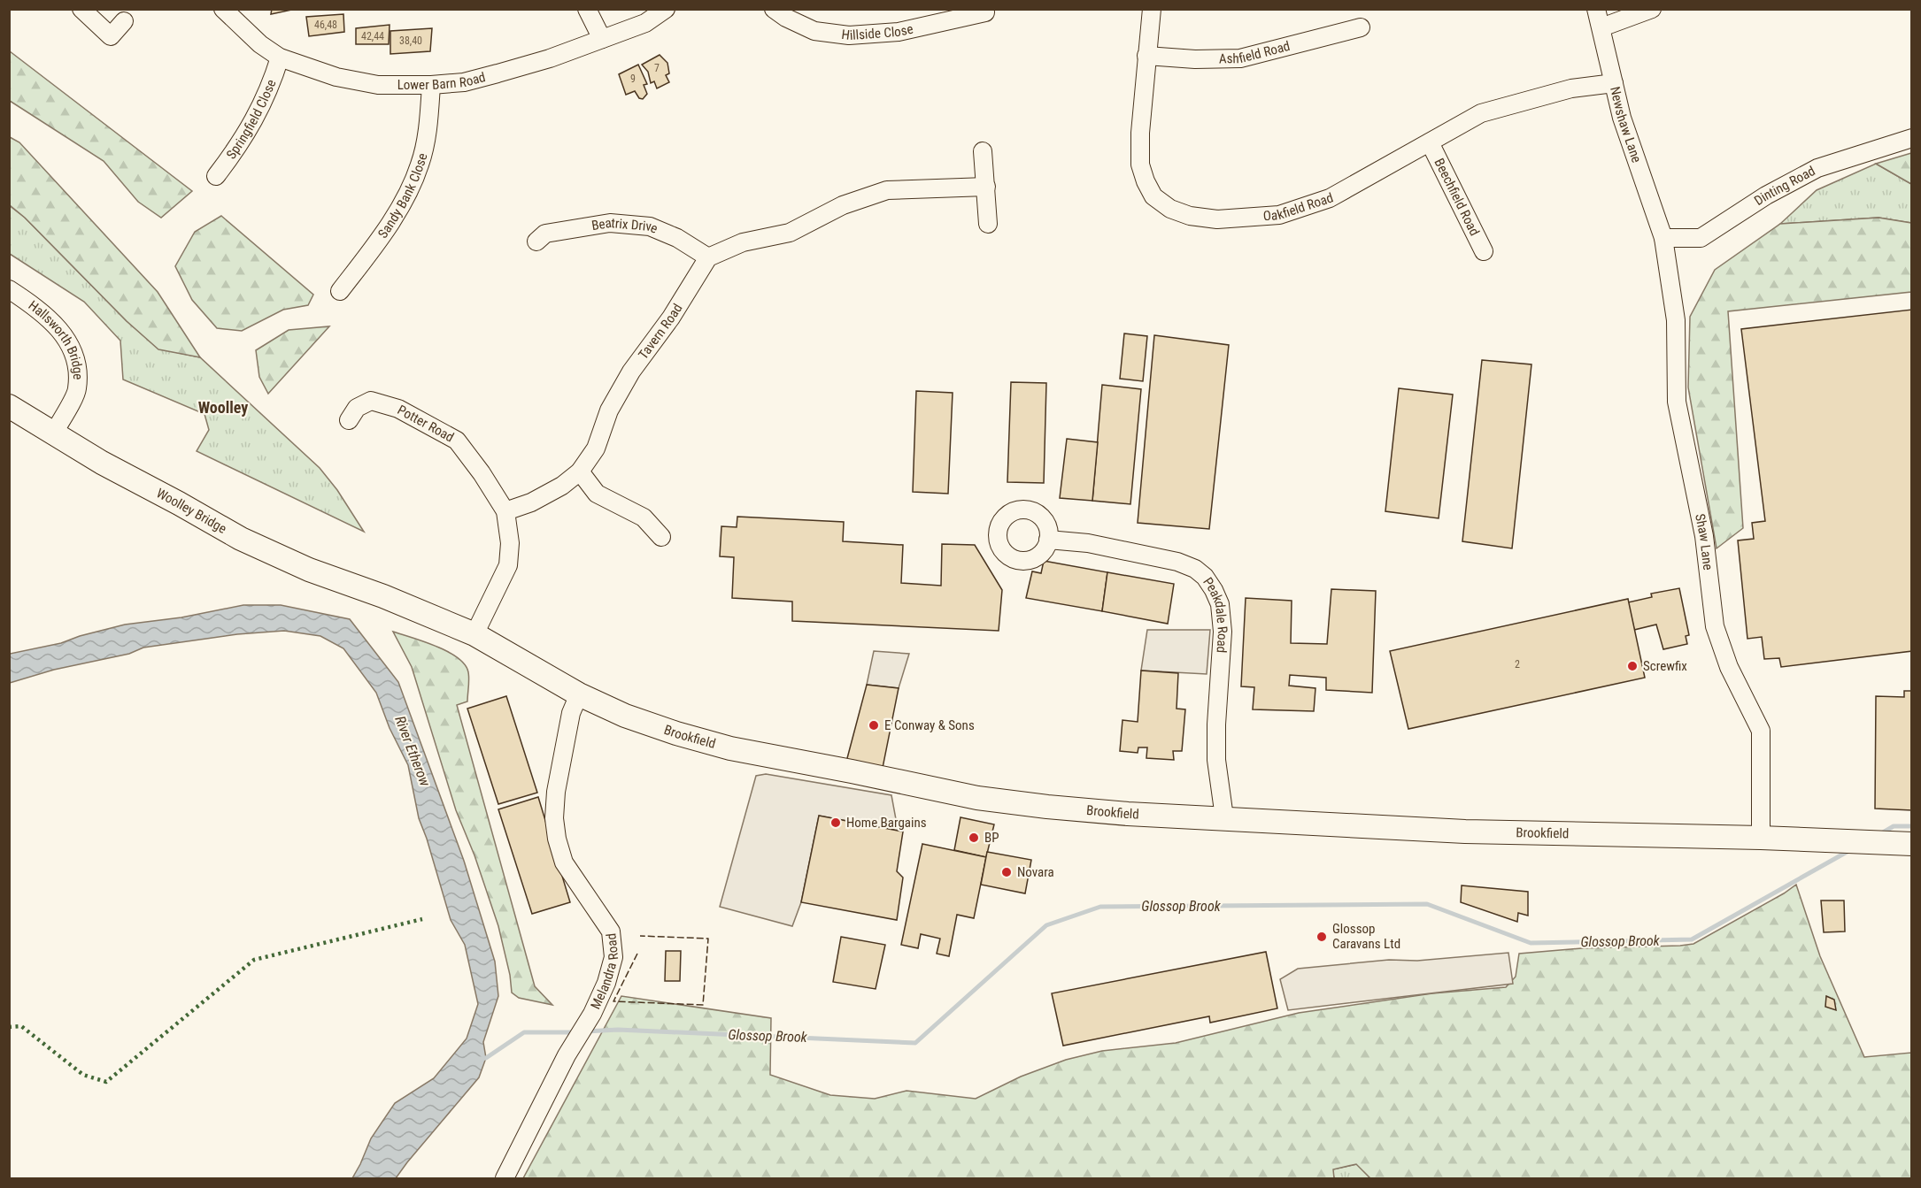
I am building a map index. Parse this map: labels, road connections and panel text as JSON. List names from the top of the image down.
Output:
{
  "streets": {
    "main road": ["Woolley Bridge", "Brookfield"],
    "street": [
      "Hillside Close",
      "Ashfield Road",
      "Lower Barn Road",
      "Springfield Close",
      "Newshaw Lane",
      "Dinting Road",
      "Sandy Bank Close",
      "Beechfield Road",
      "Oakfield Road",
      "Beatrix Drive",
      "Tavern Road",
      "Hallsworth Bridge",
      "Potter Road",
      "Shaw Lane",
      "Peakdale Road",
      "Melandra Road"
    ]
  },
  "crossings": [
    ["Ashfield Road", "Oakfield Road"],
    ["Lower Barn Road", "Springfield Close"],
    ["Lower Barn Road", "Sandy Bank Close"],
    ["Newshaw Lane", "Dinting Road"],
    ["Newshaw Lane", "Oakfield Road"],
    ["Newshaw Lane", "Shaw Lane"],
    ["Dinting Road", "Shaw Lane"],
    ["Beechfield Road", "Oakfield Road"],
    ["Beatrix Drive", "Tavern Road"],
    ["Tavern Road", "Potter Road"],
    ["Hallsworth Bridge", "Woolley Bridge"],
    ["Woolley Bridge", "Brookfield"],
    ["Shaw Lane", "Brookfield"],
    ["Peakdale Road", "Brookfield"],
    ["Brookfield", "Melandra Road"]
  ],
  "districts": ["Woolley"],
  "water": ["River Etherow", "Glossop Brook"],
  "places": [
    "Screwfix",
    "E Conway & Sons",
    "Home Bargains",
    "BP",
    "Novara",
    "Glossop Caravans Ltd"
  ],
  "house_numbers": [
    "46,48",
    "42,44",
    "38,40",
    "7",
    "9",
    "2"
  ]
}
